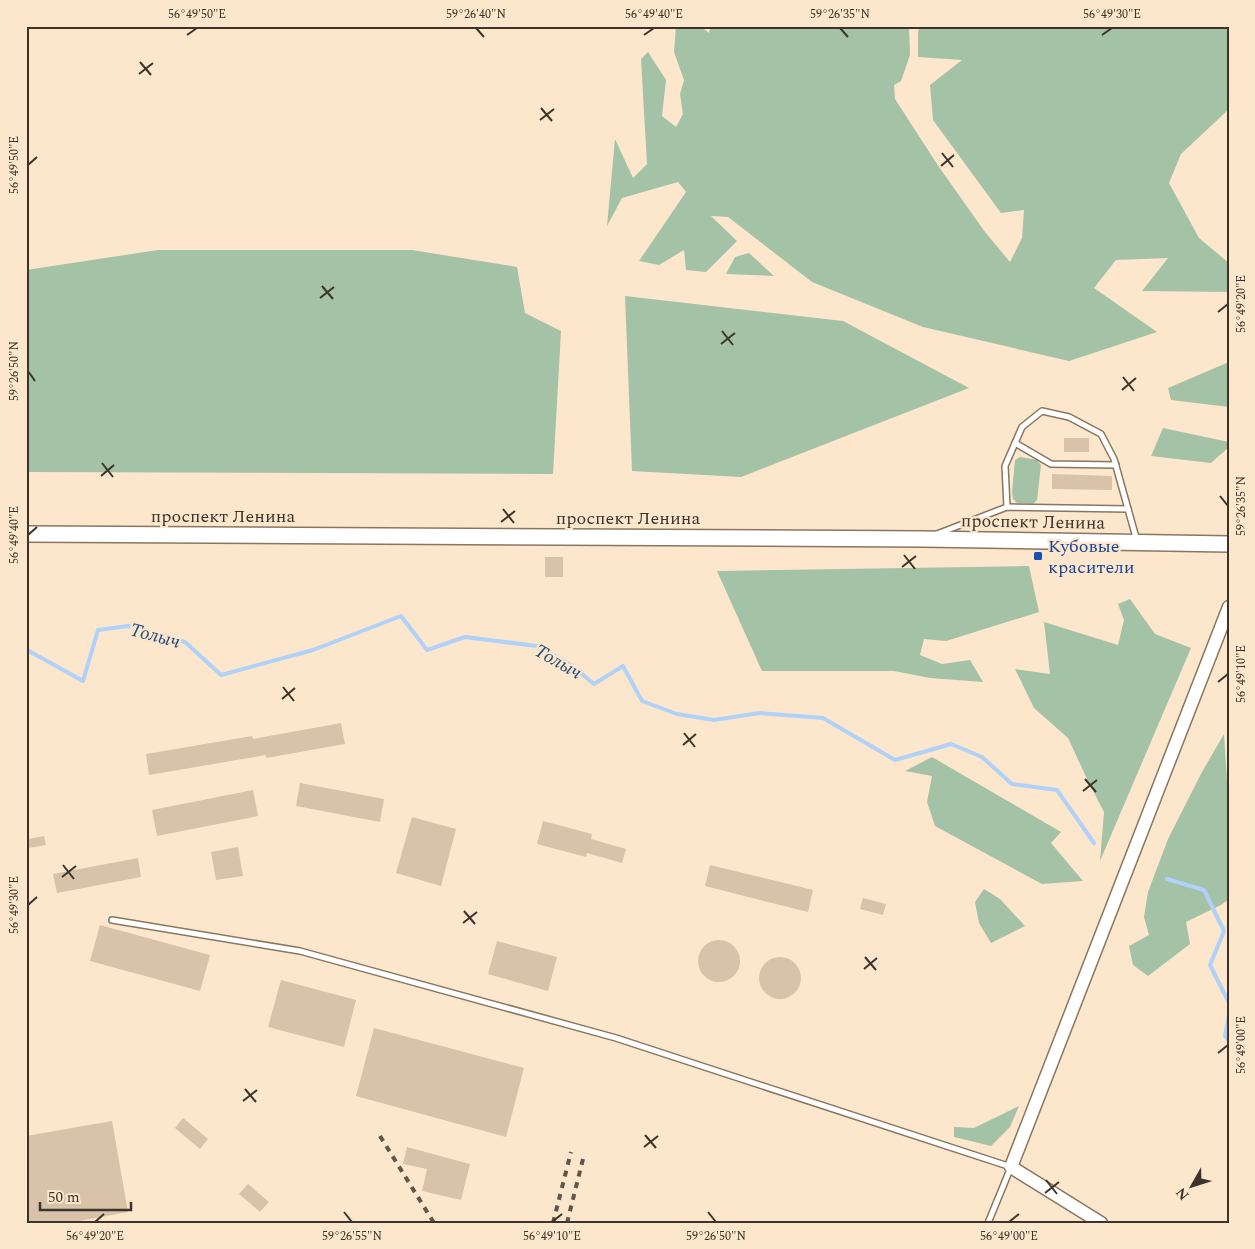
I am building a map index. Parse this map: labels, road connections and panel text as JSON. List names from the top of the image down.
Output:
{
  "streets": {
    "main road": ["проспект Ленина"]
  },
  "water": ["Толыч"],
  "places": {
    "transit": ["Кубовые красители"]
  },
  "scale_bar": "50 m",
  "north": "bottom left",
  "coordinates": [
    "56°49'50\"E",
    "59°26'40\"N",
    "56°49'40\"E",
    "59°26'35\"N",
    "56°49'30\"E",
    "56°49'20\"E",
    "59°26'50\"N",
    "56°49'10\"E",
    "56°49'00\"E",
    "59°26'55\"N"
  ]
}
